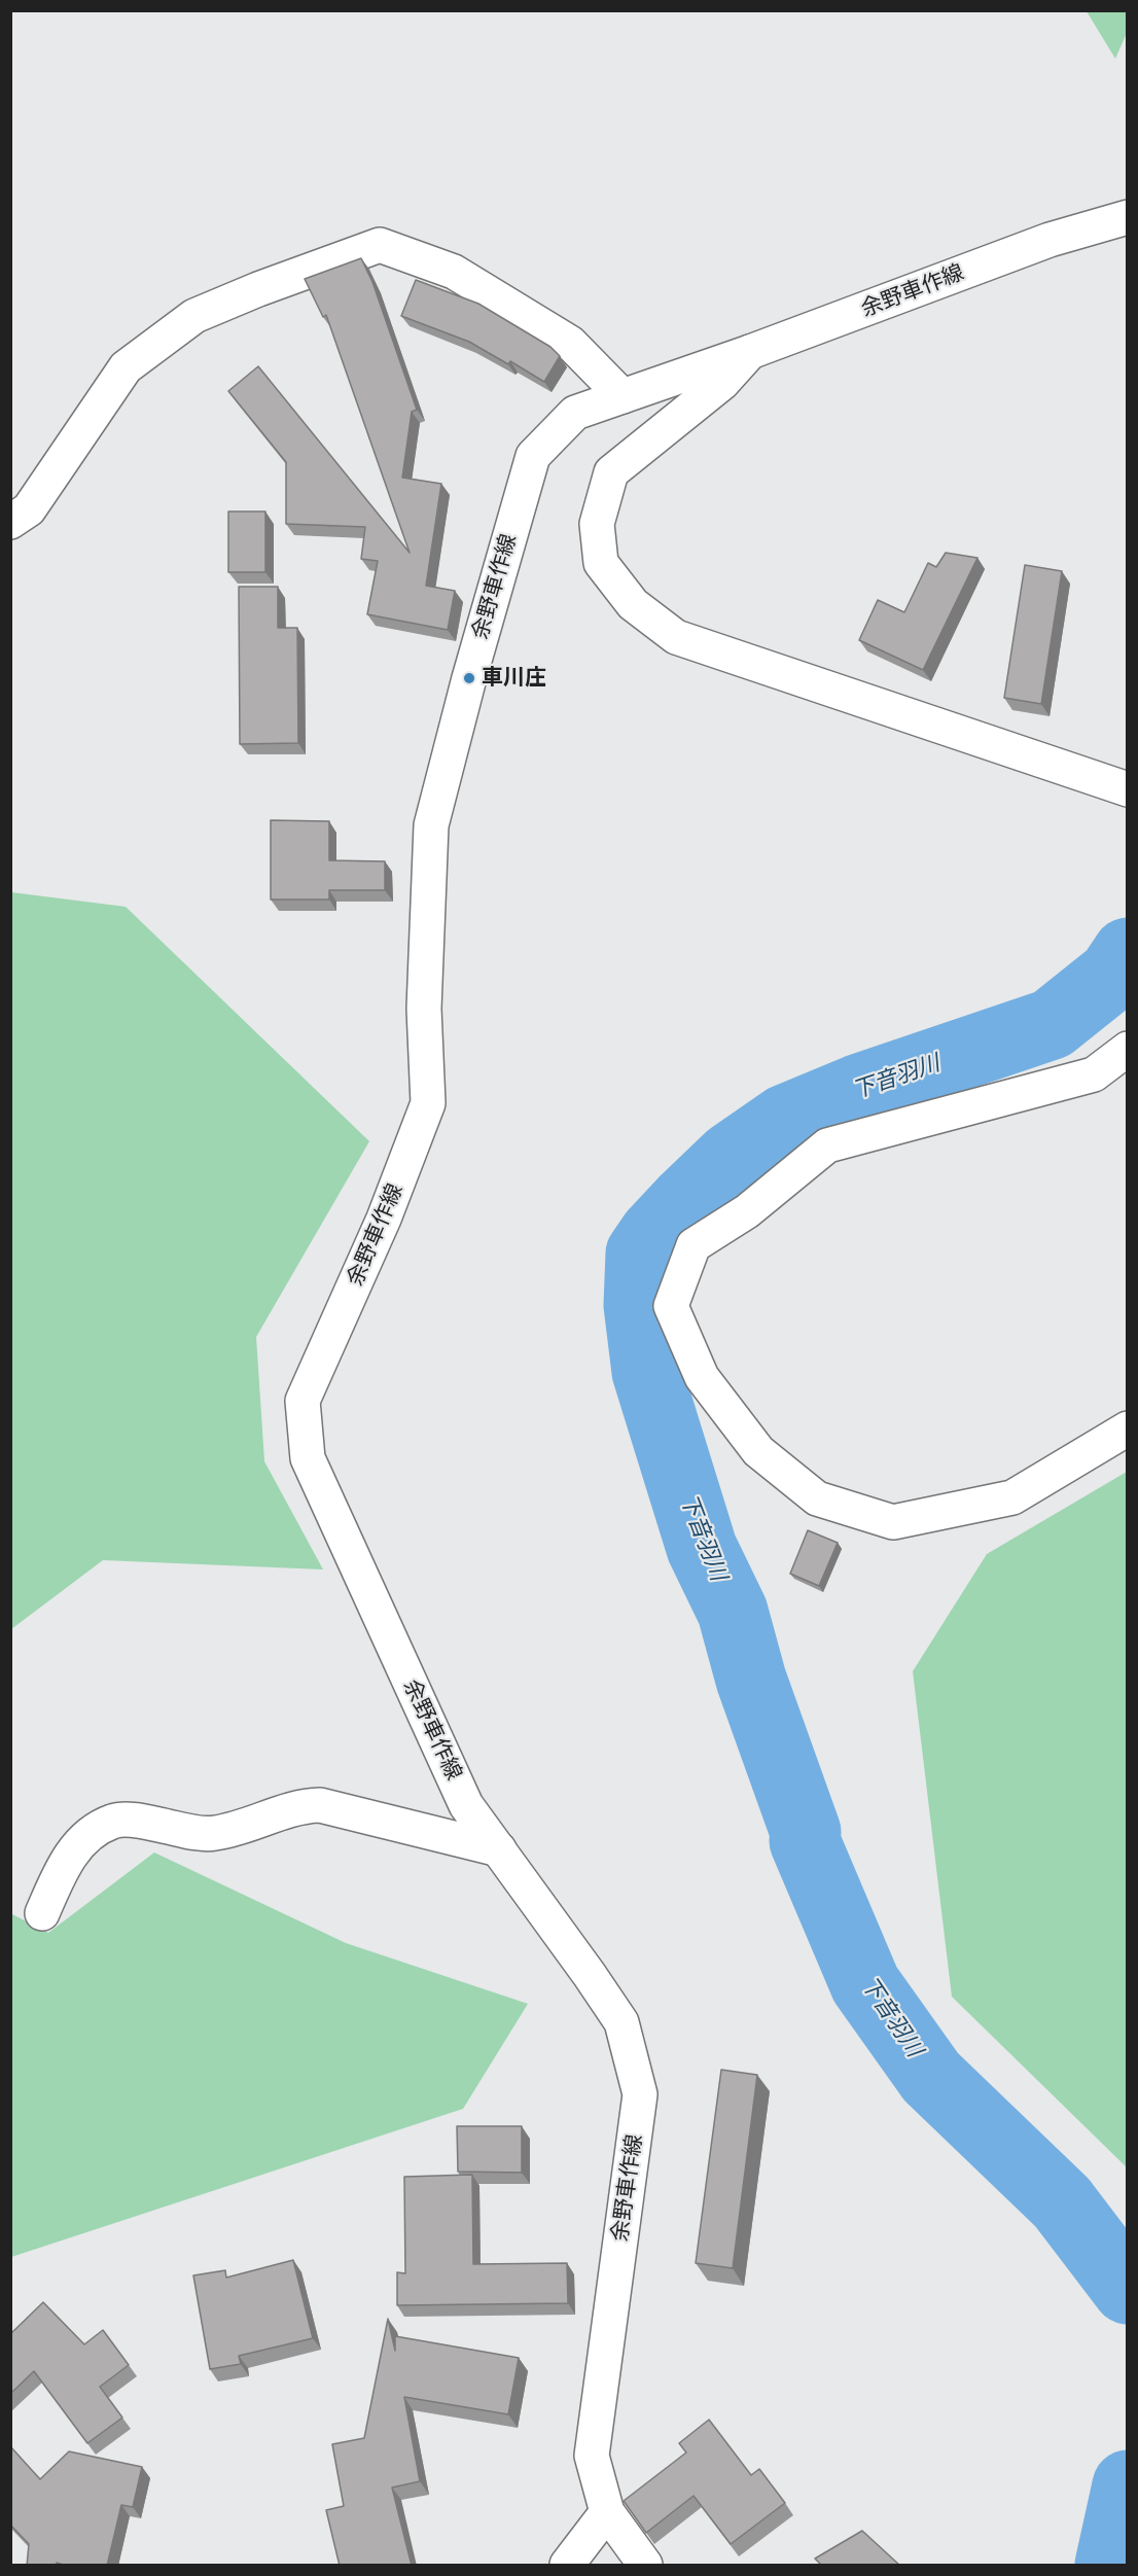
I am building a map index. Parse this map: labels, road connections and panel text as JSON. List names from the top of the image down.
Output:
{
  "streets": {
    "street": ["余野車作線"]
  },
  "water": ["下音羽川"],
  "places": ["車川庄"]
}
